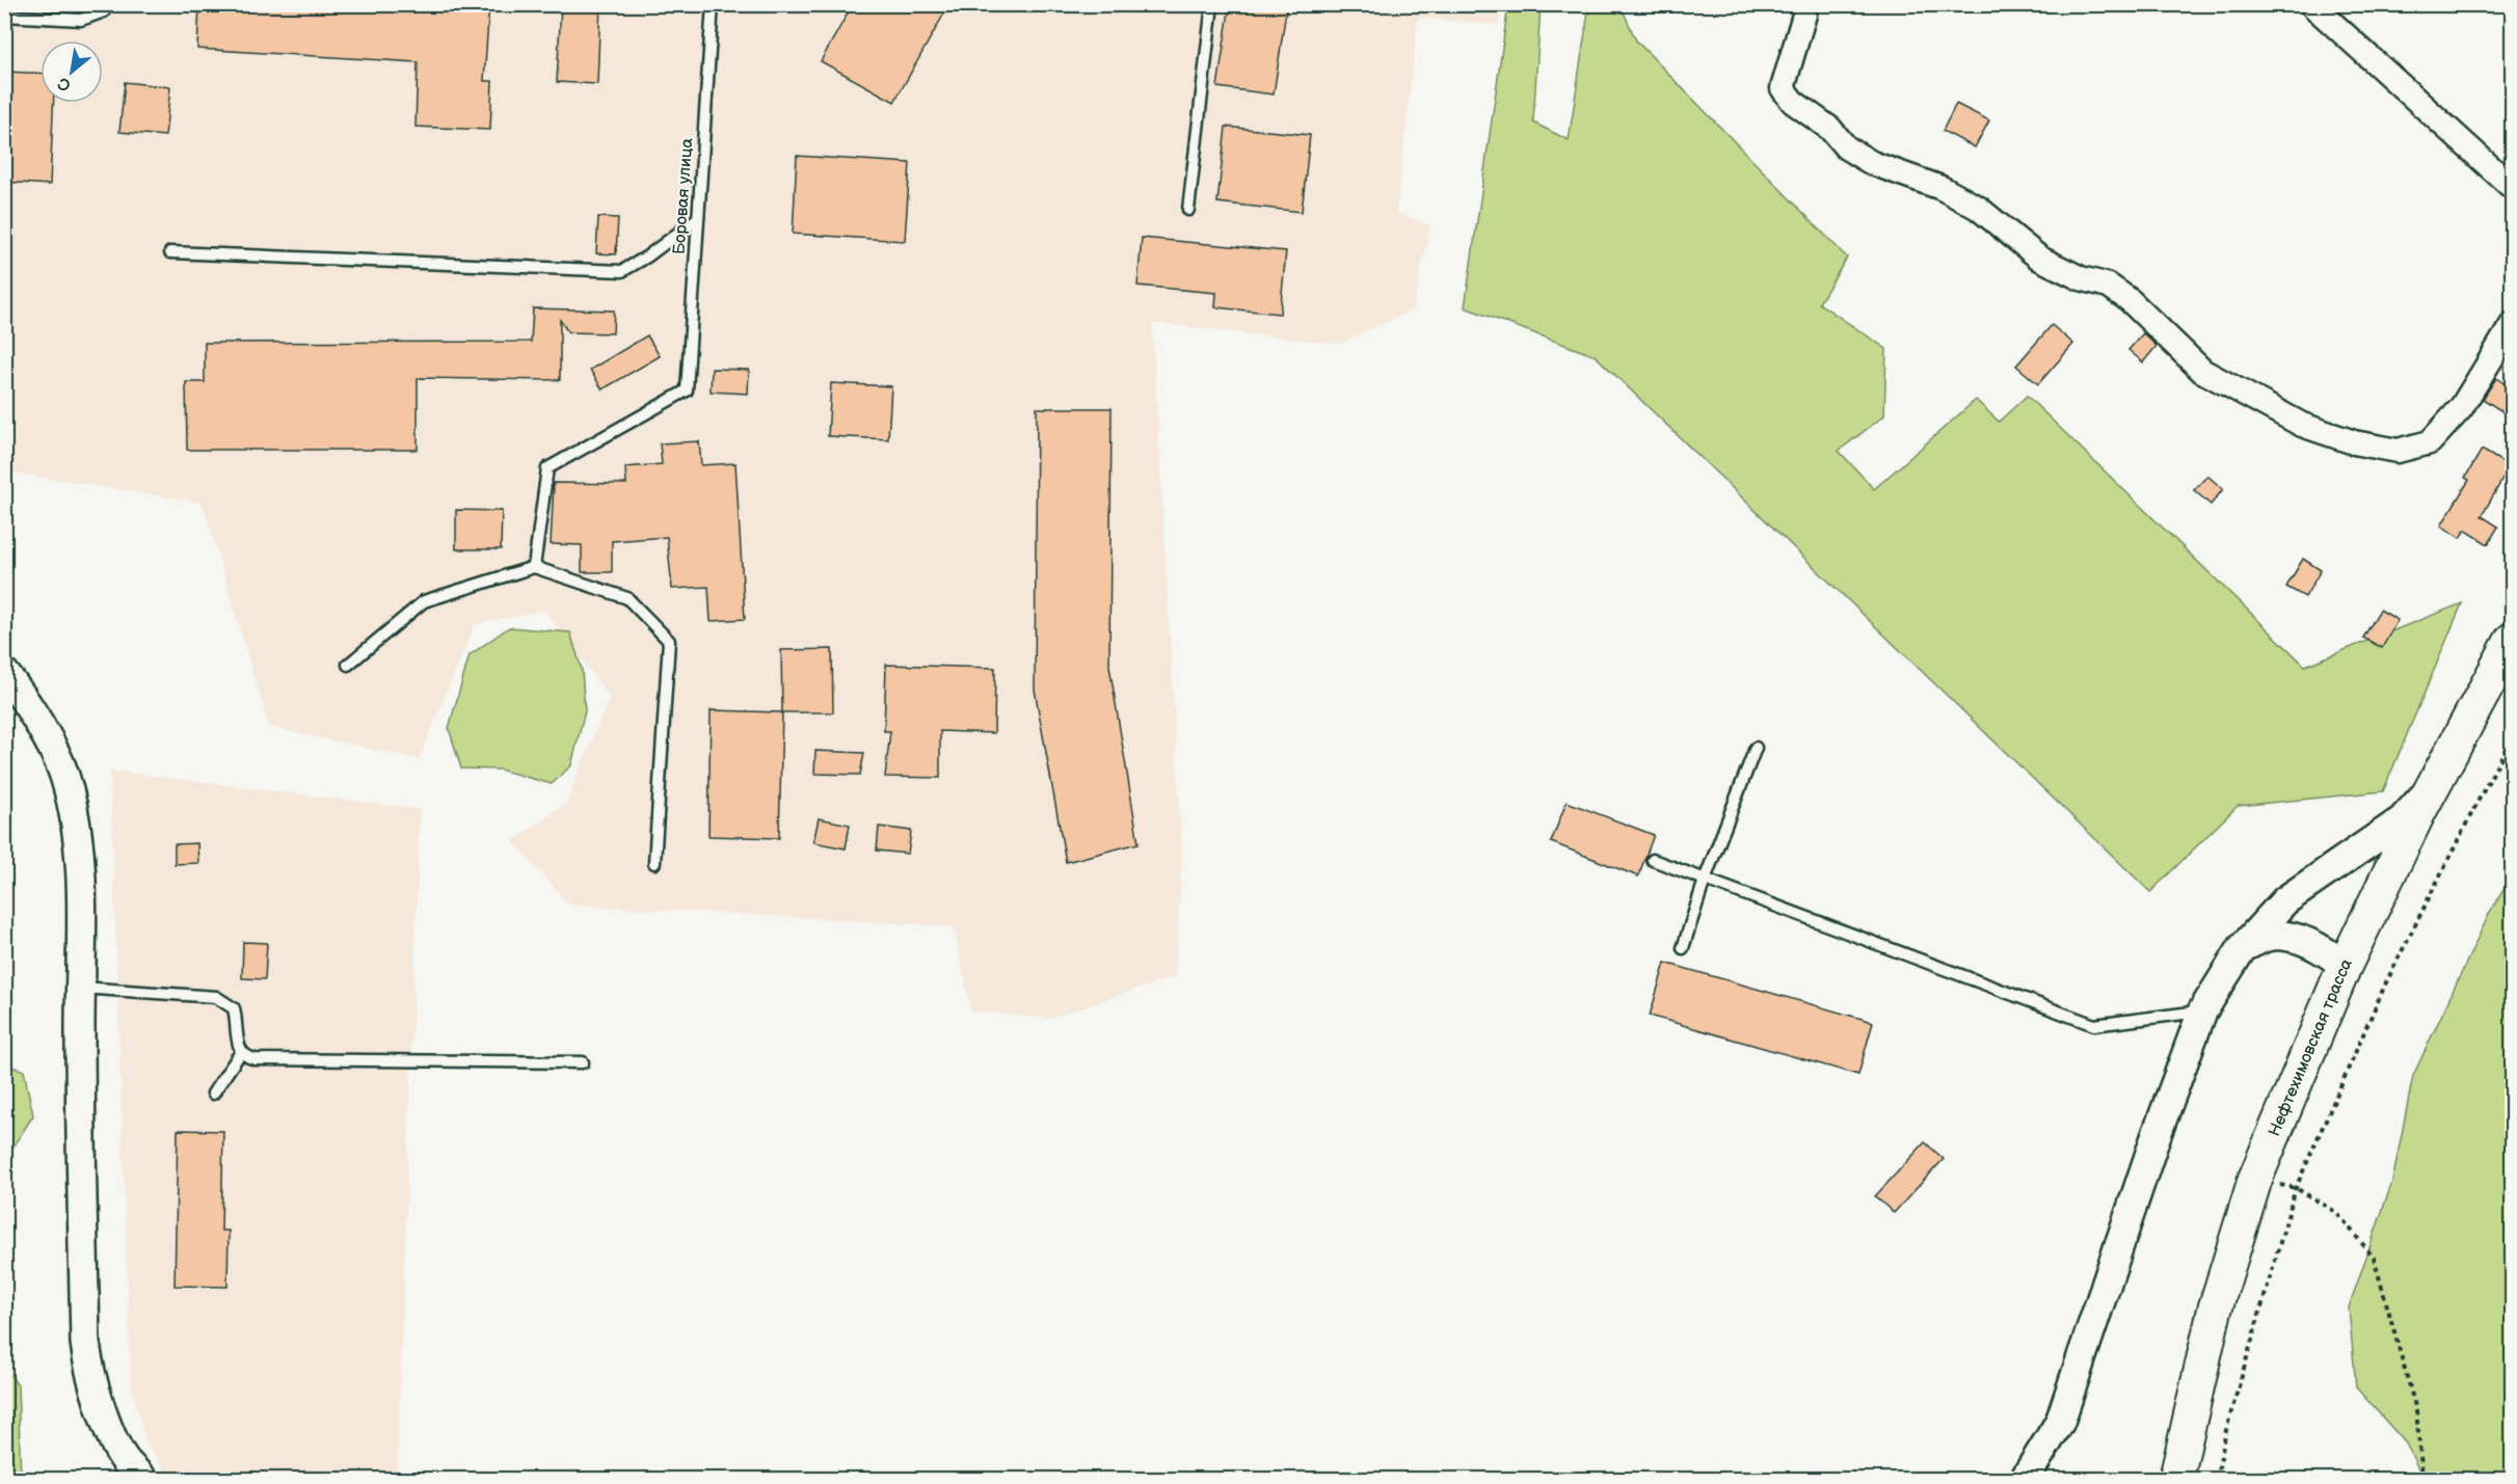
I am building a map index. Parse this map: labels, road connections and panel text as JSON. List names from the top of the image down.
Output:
{
  "streets": {
    "main road": ["Нефтехимовская трасса"],
    "lane": ["Боровая улица"]
  },
  "north": "bottom left"
}
